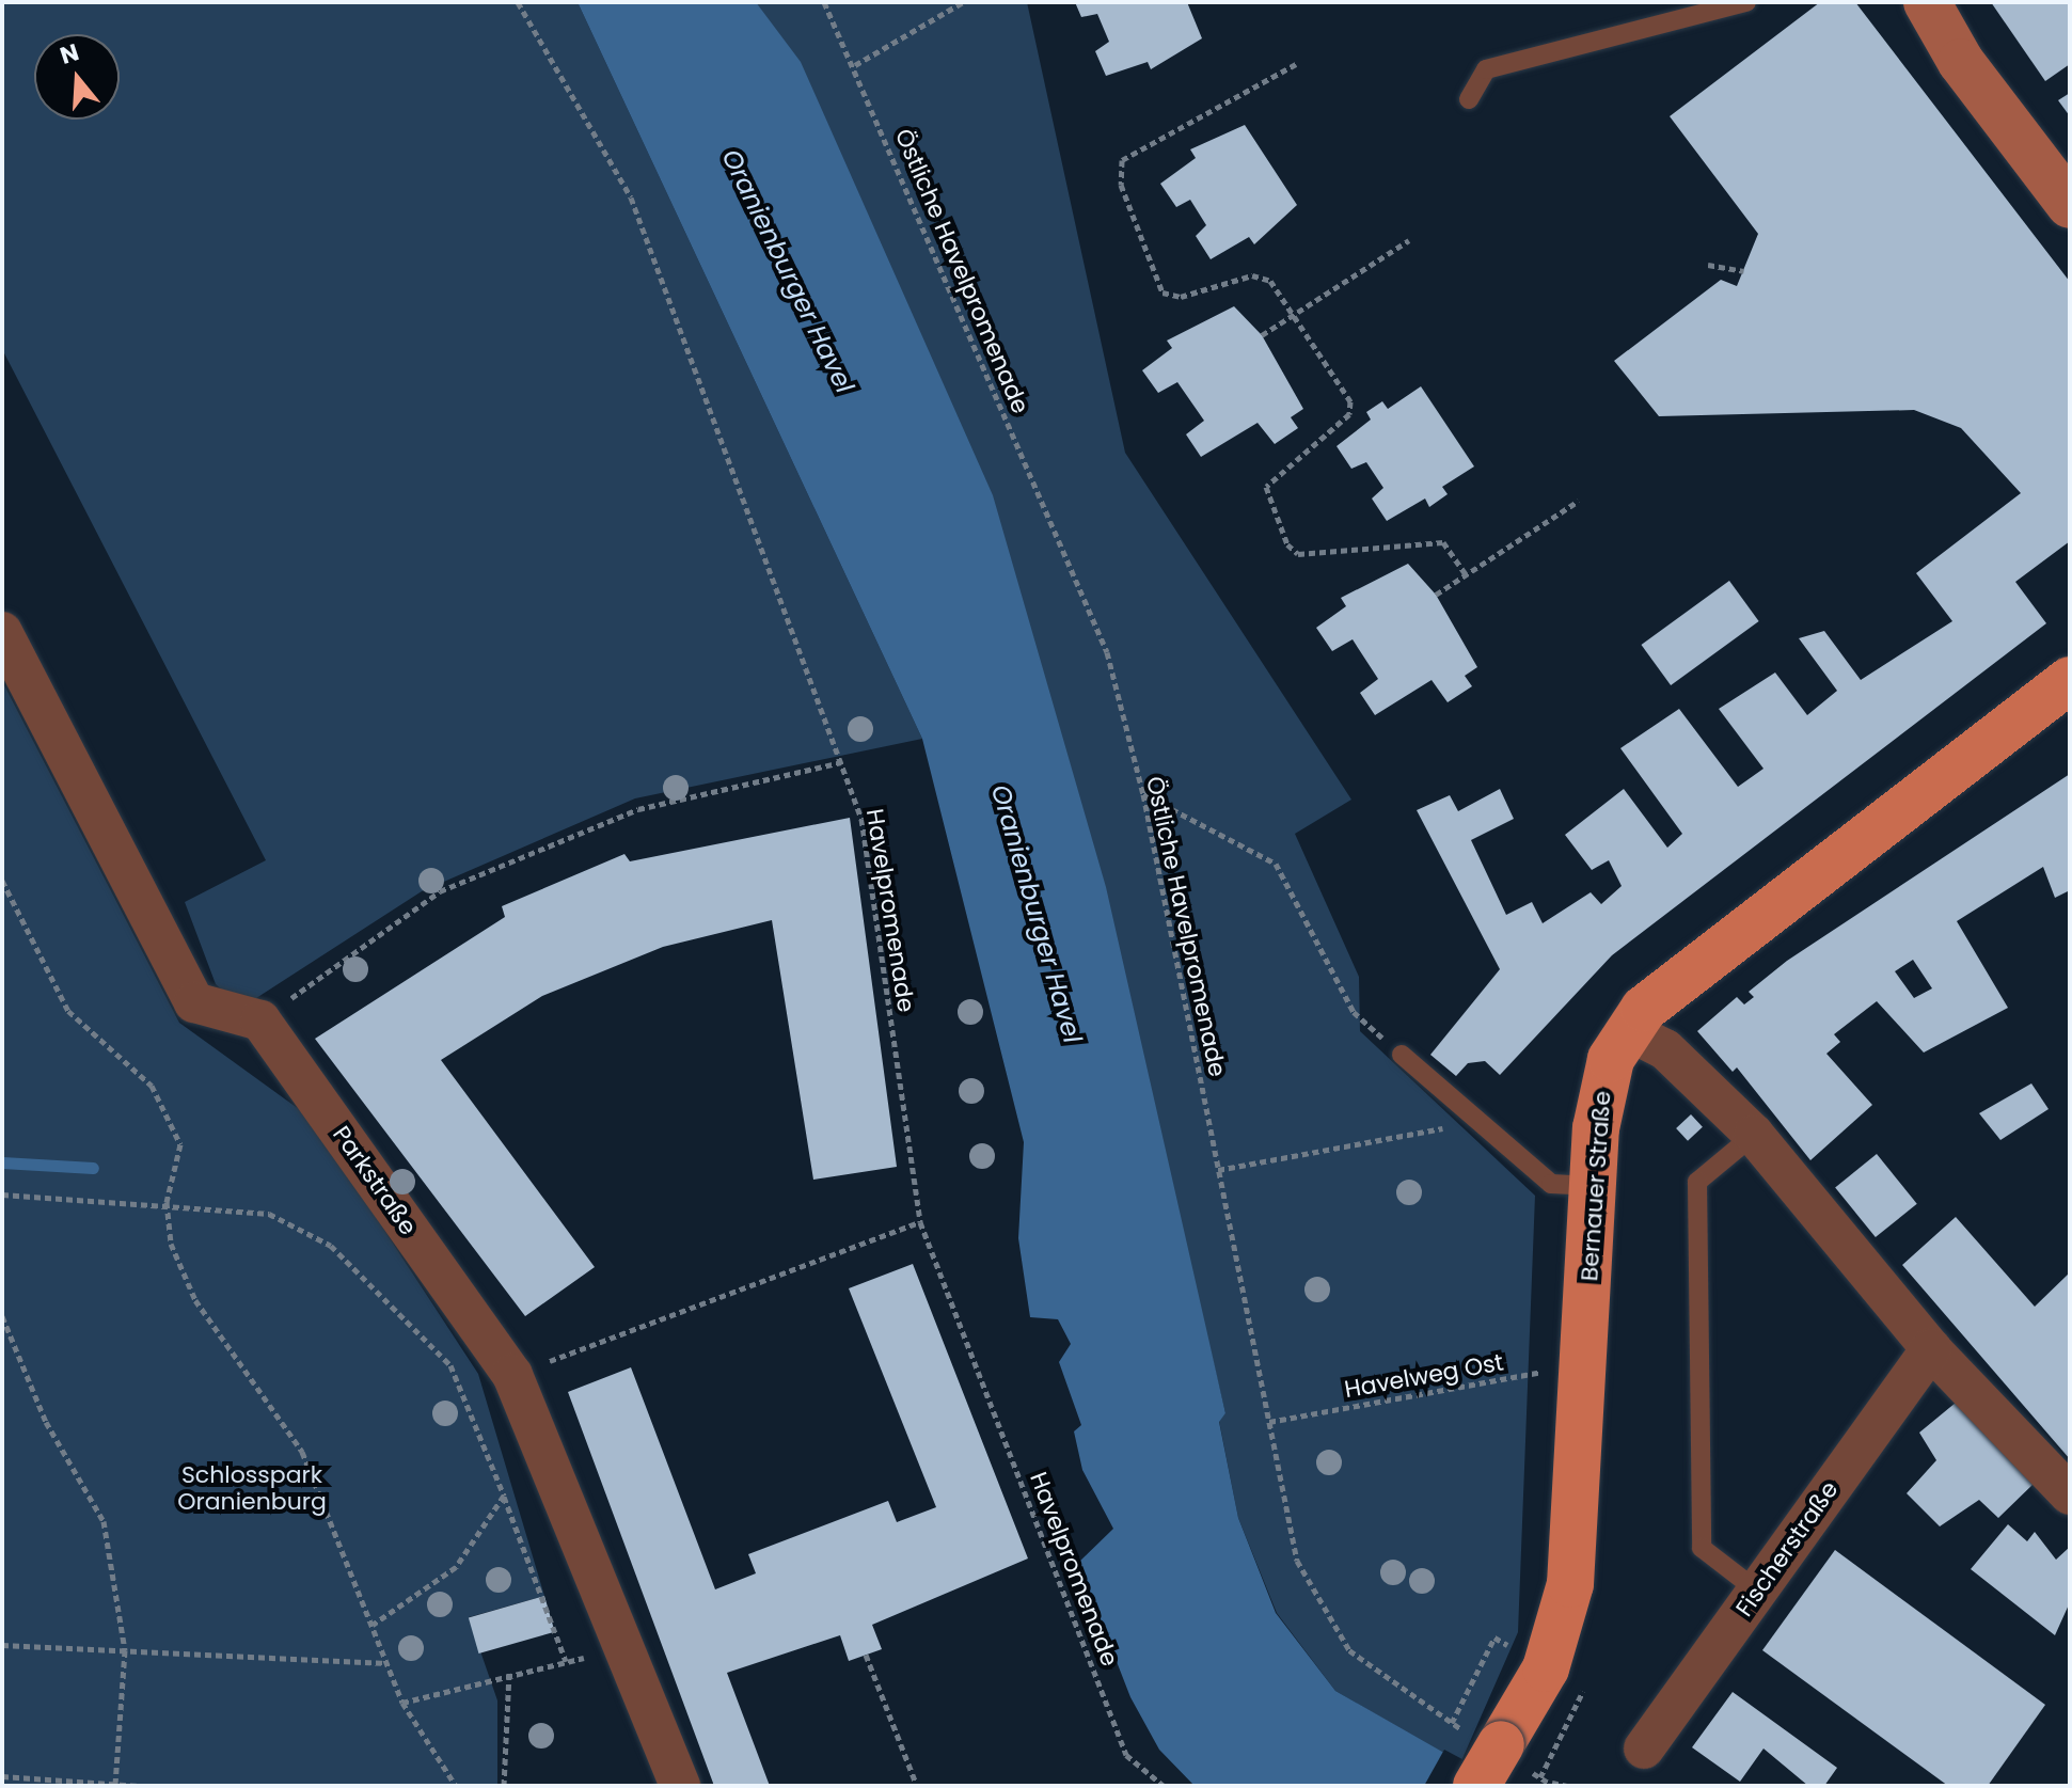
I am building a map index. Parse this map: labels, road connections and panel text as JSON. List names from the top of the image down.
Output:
{
  "streets": {
    "main road": ["Bernauer Straße"],
    "street": ["Parkstraße", "Fischerstraße"],
    "path": ["Östliche Havelpromenade", "Havelpromenade", "Havelweg Ost"]
  },
  "crossings": [
    ["Östliche Havelpromenade", "Bernauer Straße"],
    ["Östliche Havelpromenade", "Havelweg Ost"],
    ["Bernauer Straße", "Havelweg Ost"]
  ],
  "water": ["Oranienburger Havel"],
  "parks": ["Schlosspark Oranienburg"],
  "north": "top"
}
